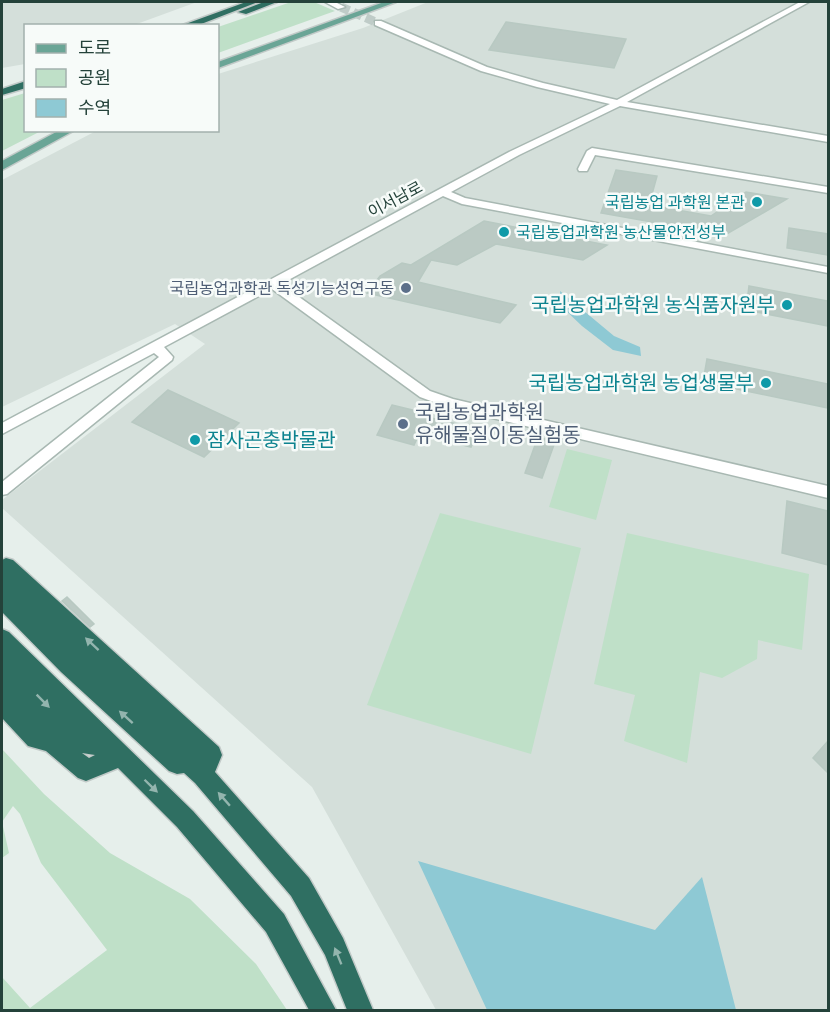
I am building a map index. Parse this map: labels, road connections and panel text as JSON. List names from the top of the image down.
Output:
{
  "streets": {
    "lane": ["이서남로"]
  },
  "places": [
    "국립농업 과학원 본관",
    "국립농업과학원 농산물안전성부",
    "국립농업과학관 독성기능성연구동",
    "국립농업과학원 농식품자원부",
    "국립농업과학원 농업생물부",
    "국립농업과학원 유해물질이동실험동",
    "잠사곤충박물관"
  ],
  "legend": ["도로", "공원", "수역"]
}
